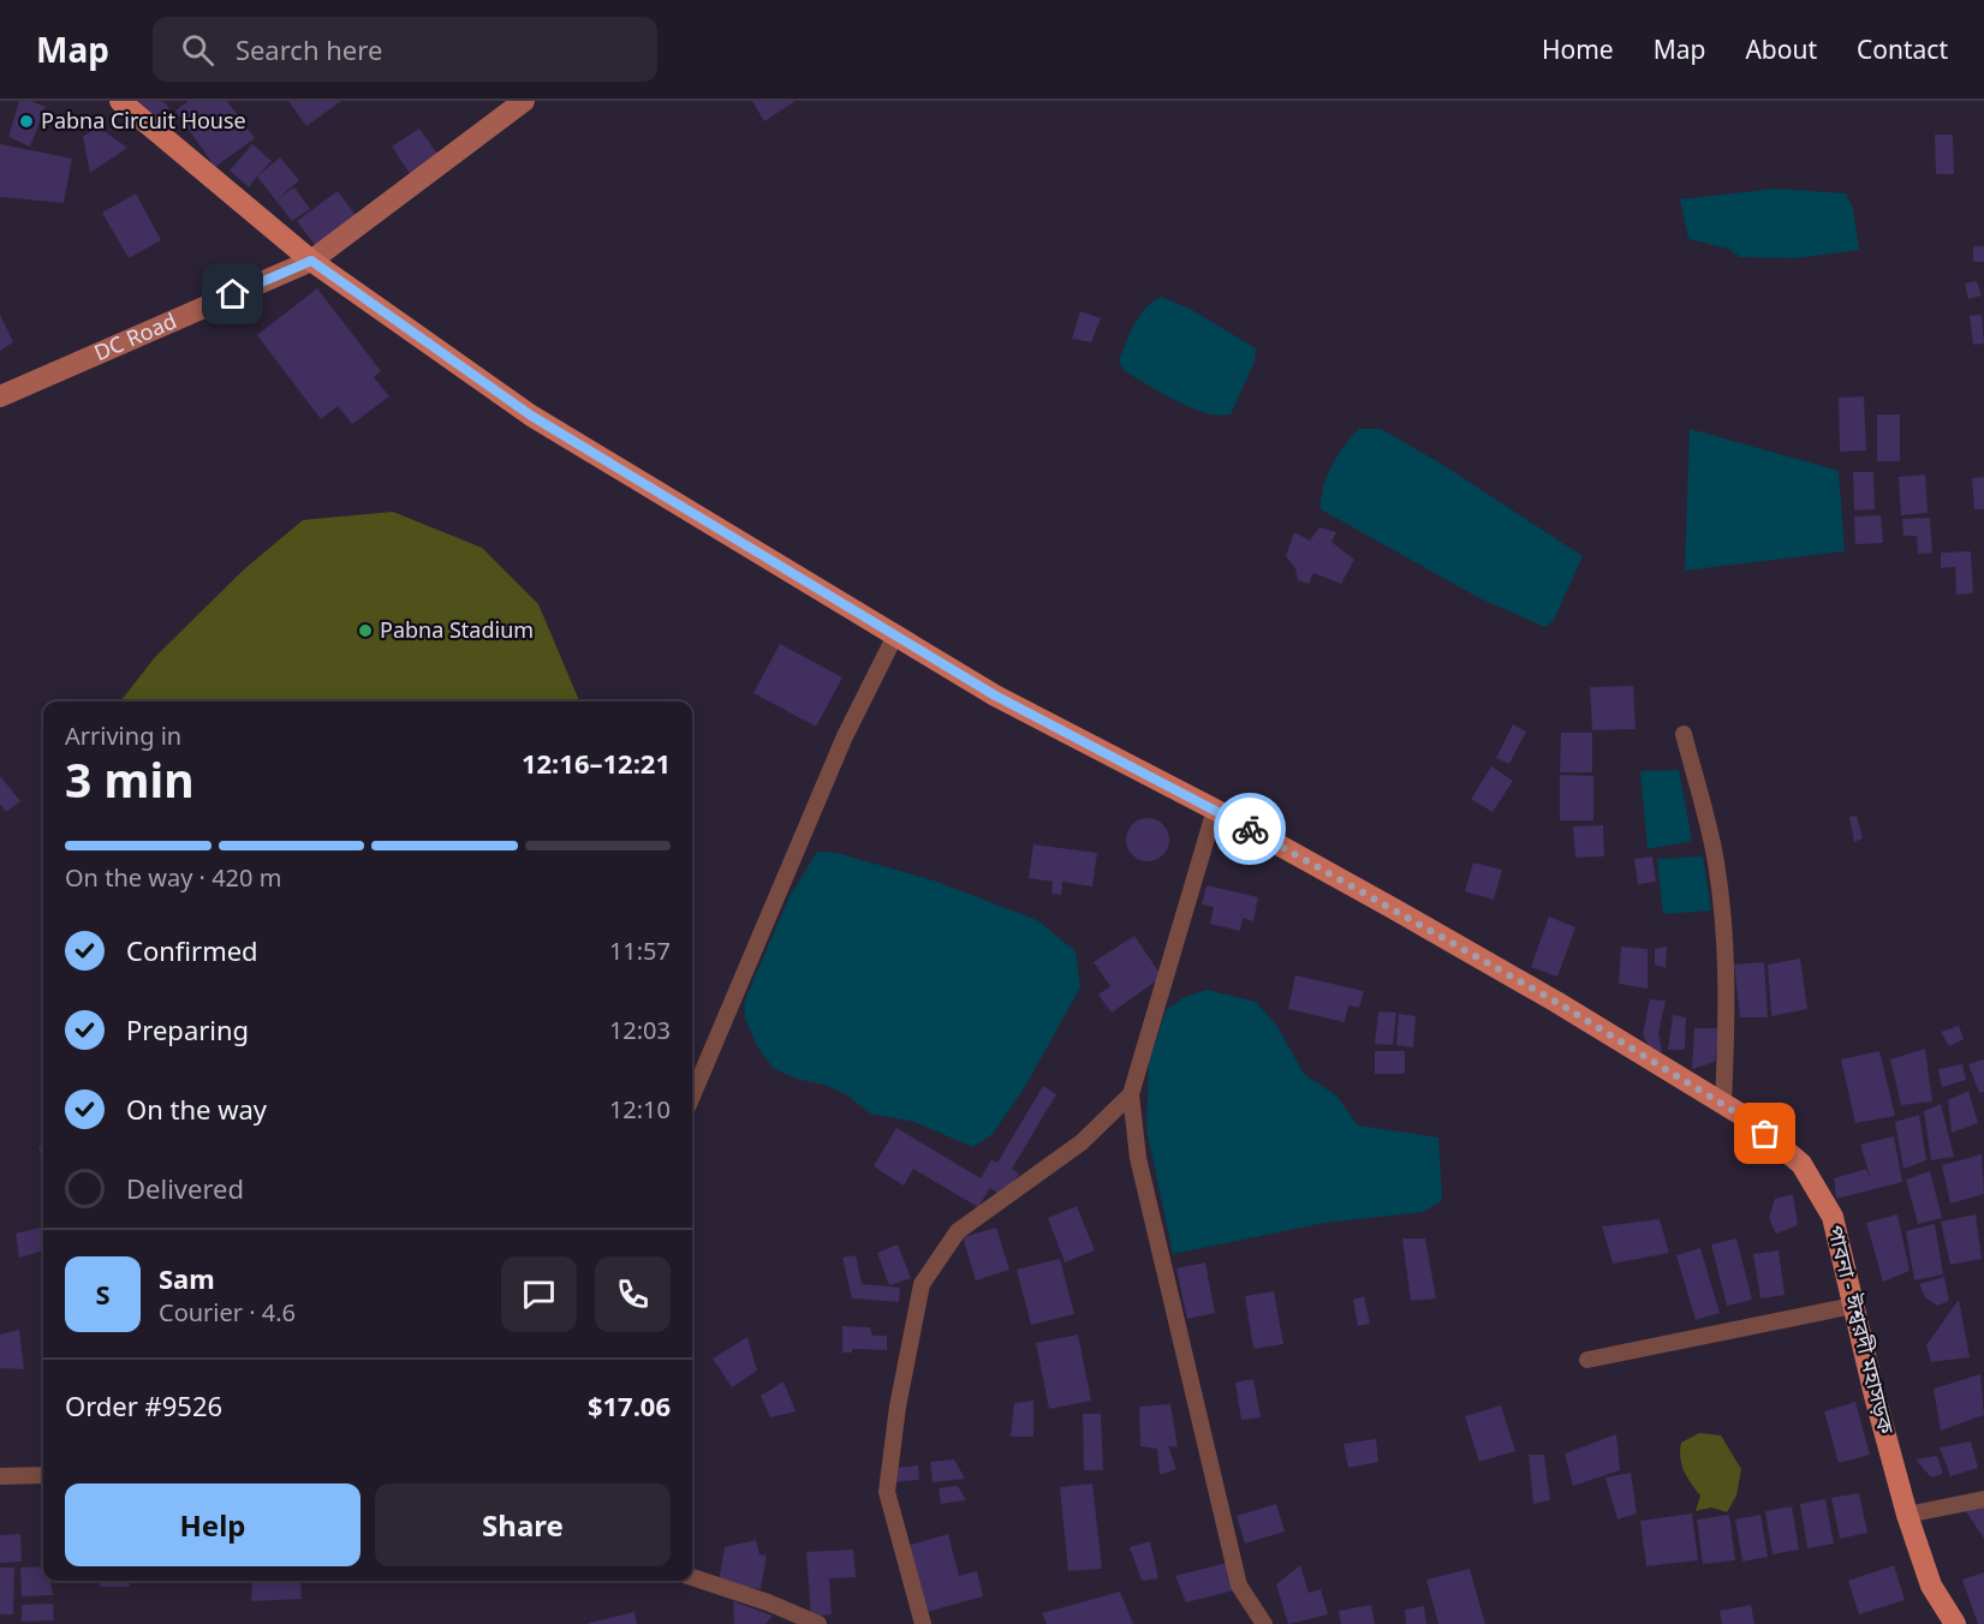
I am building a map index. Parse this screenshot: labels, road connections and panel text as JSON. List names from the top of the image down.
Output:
{
  "streets": {
    "main road": ["পাবনা - ঈশ্বরদী মহাসড়ক"],
    "street": ["DC Road"]
  },
  "crossings": [
    ["DC Road", "পাবনা - ঈশ্বরদী মহাসড়ক"]
  ],
  "places": ["Pabna Circuit House", "Pabna Stadium"],
  "page": {
    "header": "Map",
    "search": "Search here",
    "nav": [
      "Home",
      "Map",
      "About",
      "Contact"
    ],
    "heading": ["3 min", "Arriving in", "12:16–12:21"],
    "panel": [
      "Sam",
      "Courier · 4.6",
      "Order #9526",
      "$17.06"
    ],
    "bar": "On the way · 420 m",
    "list": [
      ["Confirmed", "11:57"],
      ["Preparing", "12:03"],
      ["On the way", "12:10"],
      "Delivered"
    ],
    "round": "S",
    "buttons": ["Help", "Share"]
  }
}
